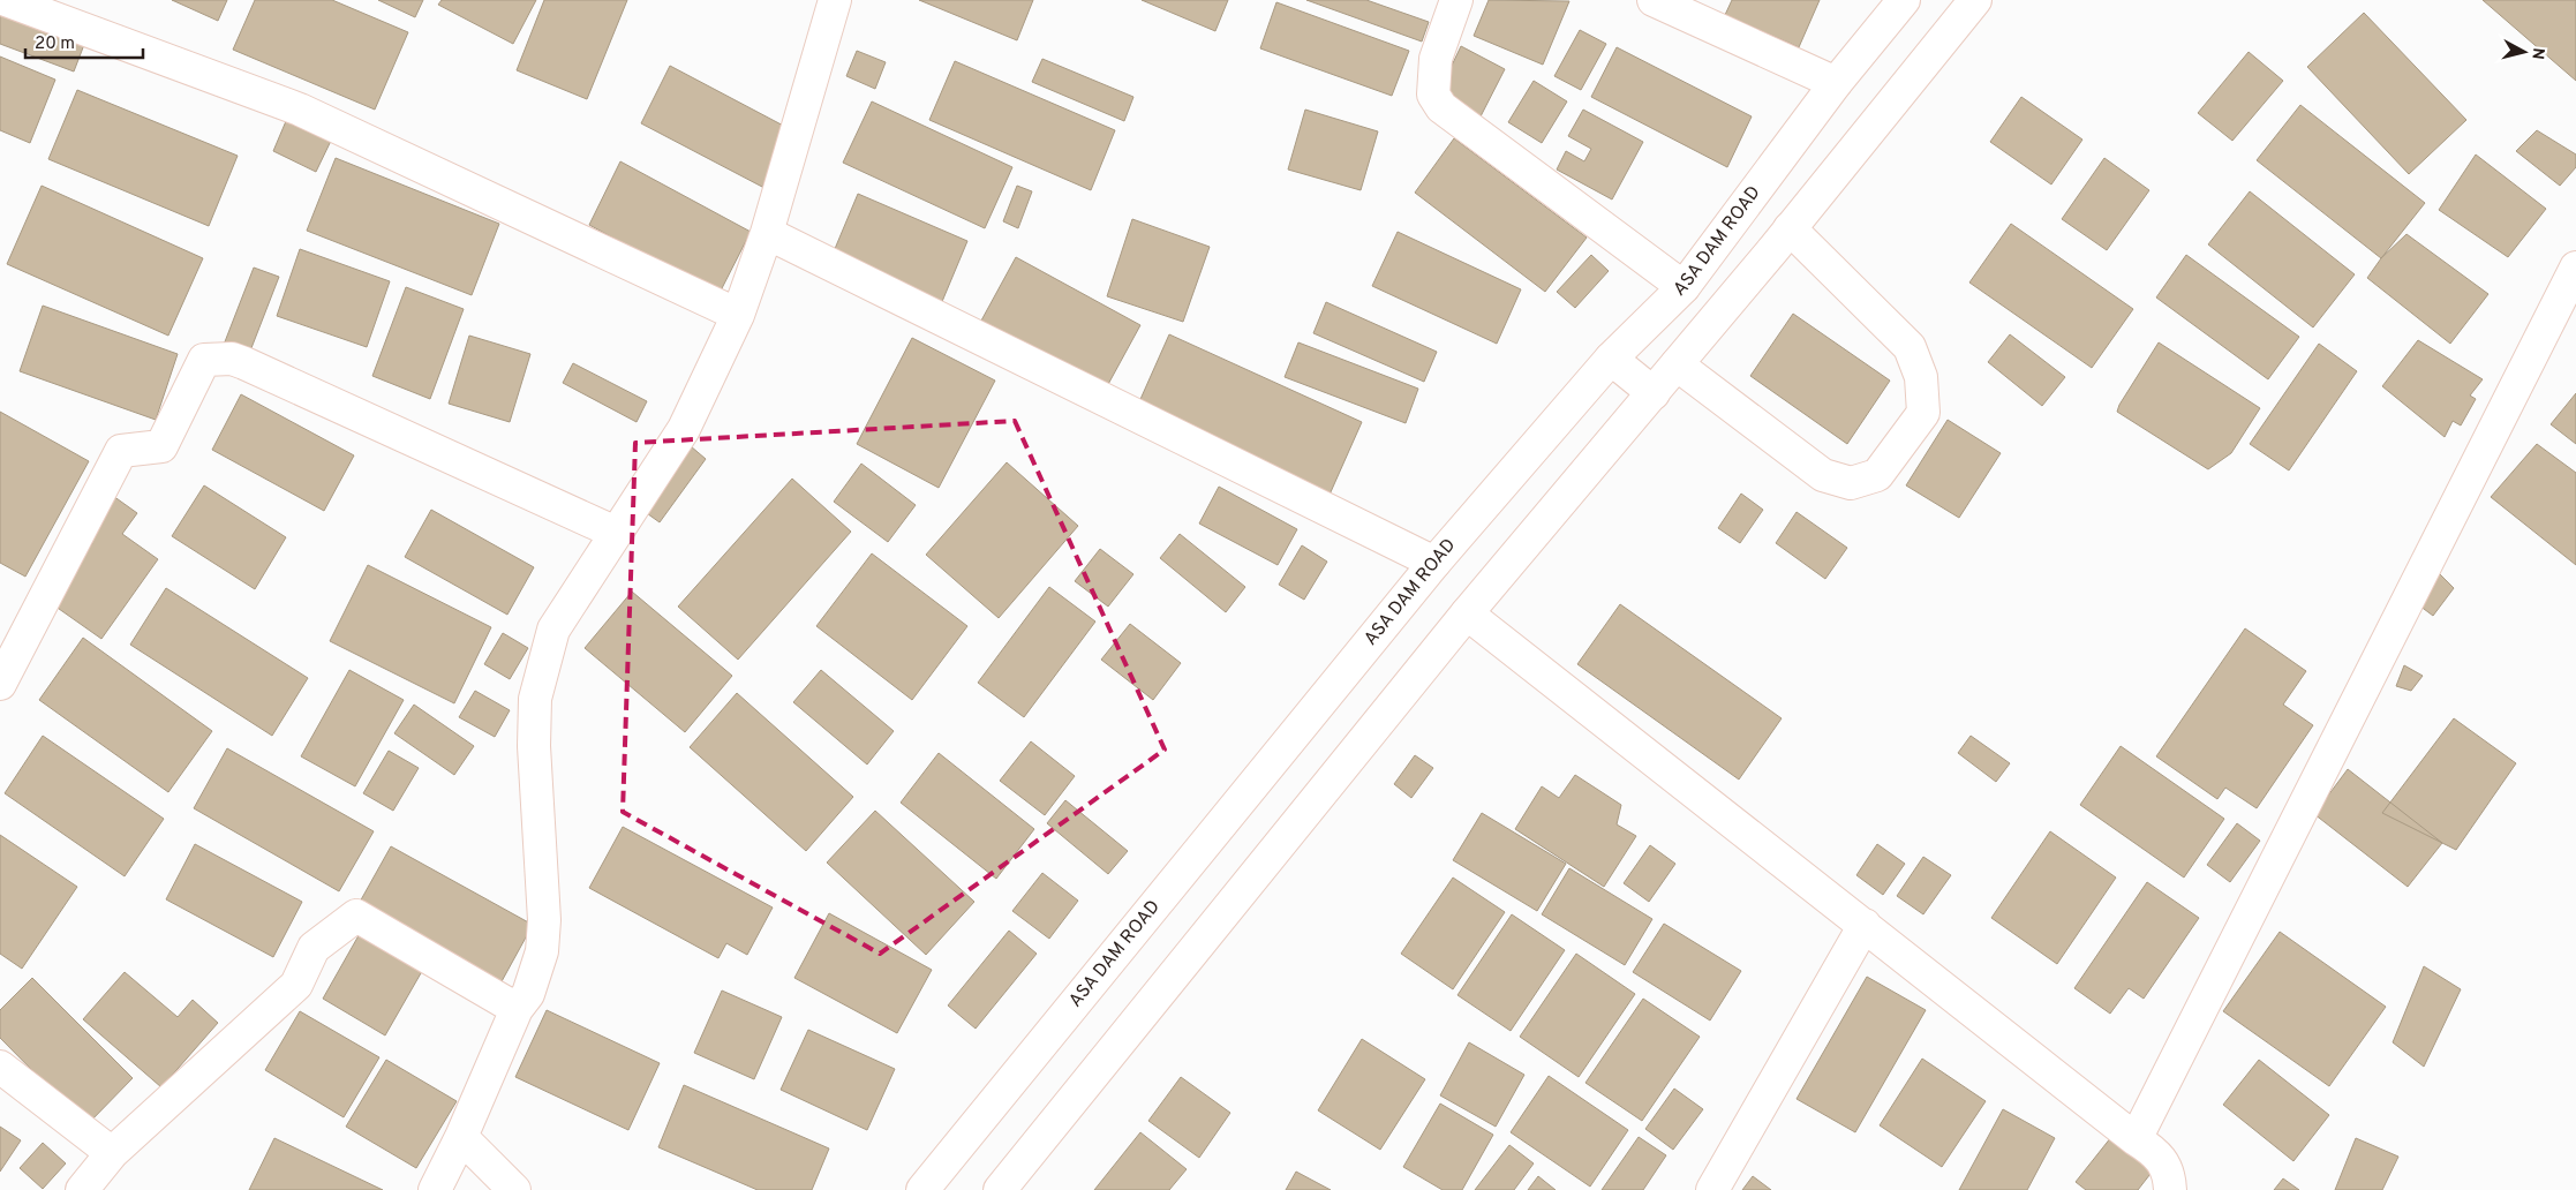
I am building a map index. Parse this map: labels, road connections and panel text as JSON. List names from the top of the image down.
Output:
{
  "streets": {
    "street": ["ASA DAM ROAD"]
  },
  "scale_bar": "20 m",
  "north": "right"
}
